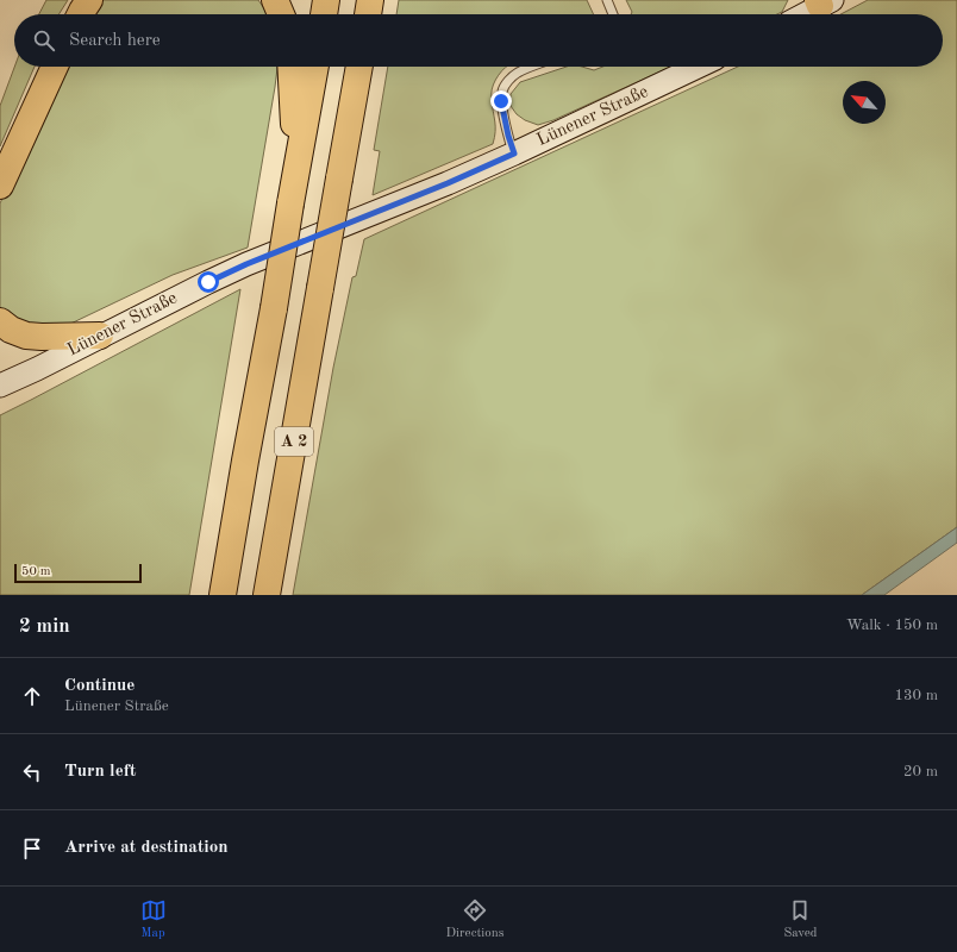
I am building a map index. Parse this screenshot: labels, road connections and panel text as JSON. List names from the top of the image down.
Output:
{
  "streets": {
    "highway": ["A 2"],
    "main road": ["Lünener Straße"]
  },
  "scale_bar": "50 m",
  "north": "top left",
  "page": {
    "search": "Search here",
    "scale": "50 m",
    "heading": ["2 min", "Walk · 150 m"],
    "list": [
      ["Continue", "Lünener Straße", "130 m"],
      ["Turn left", "20 m"],
      "Arrive at destination"
    ],
    "nav": ["Map", "Directions", "Saved"]
  }
}
